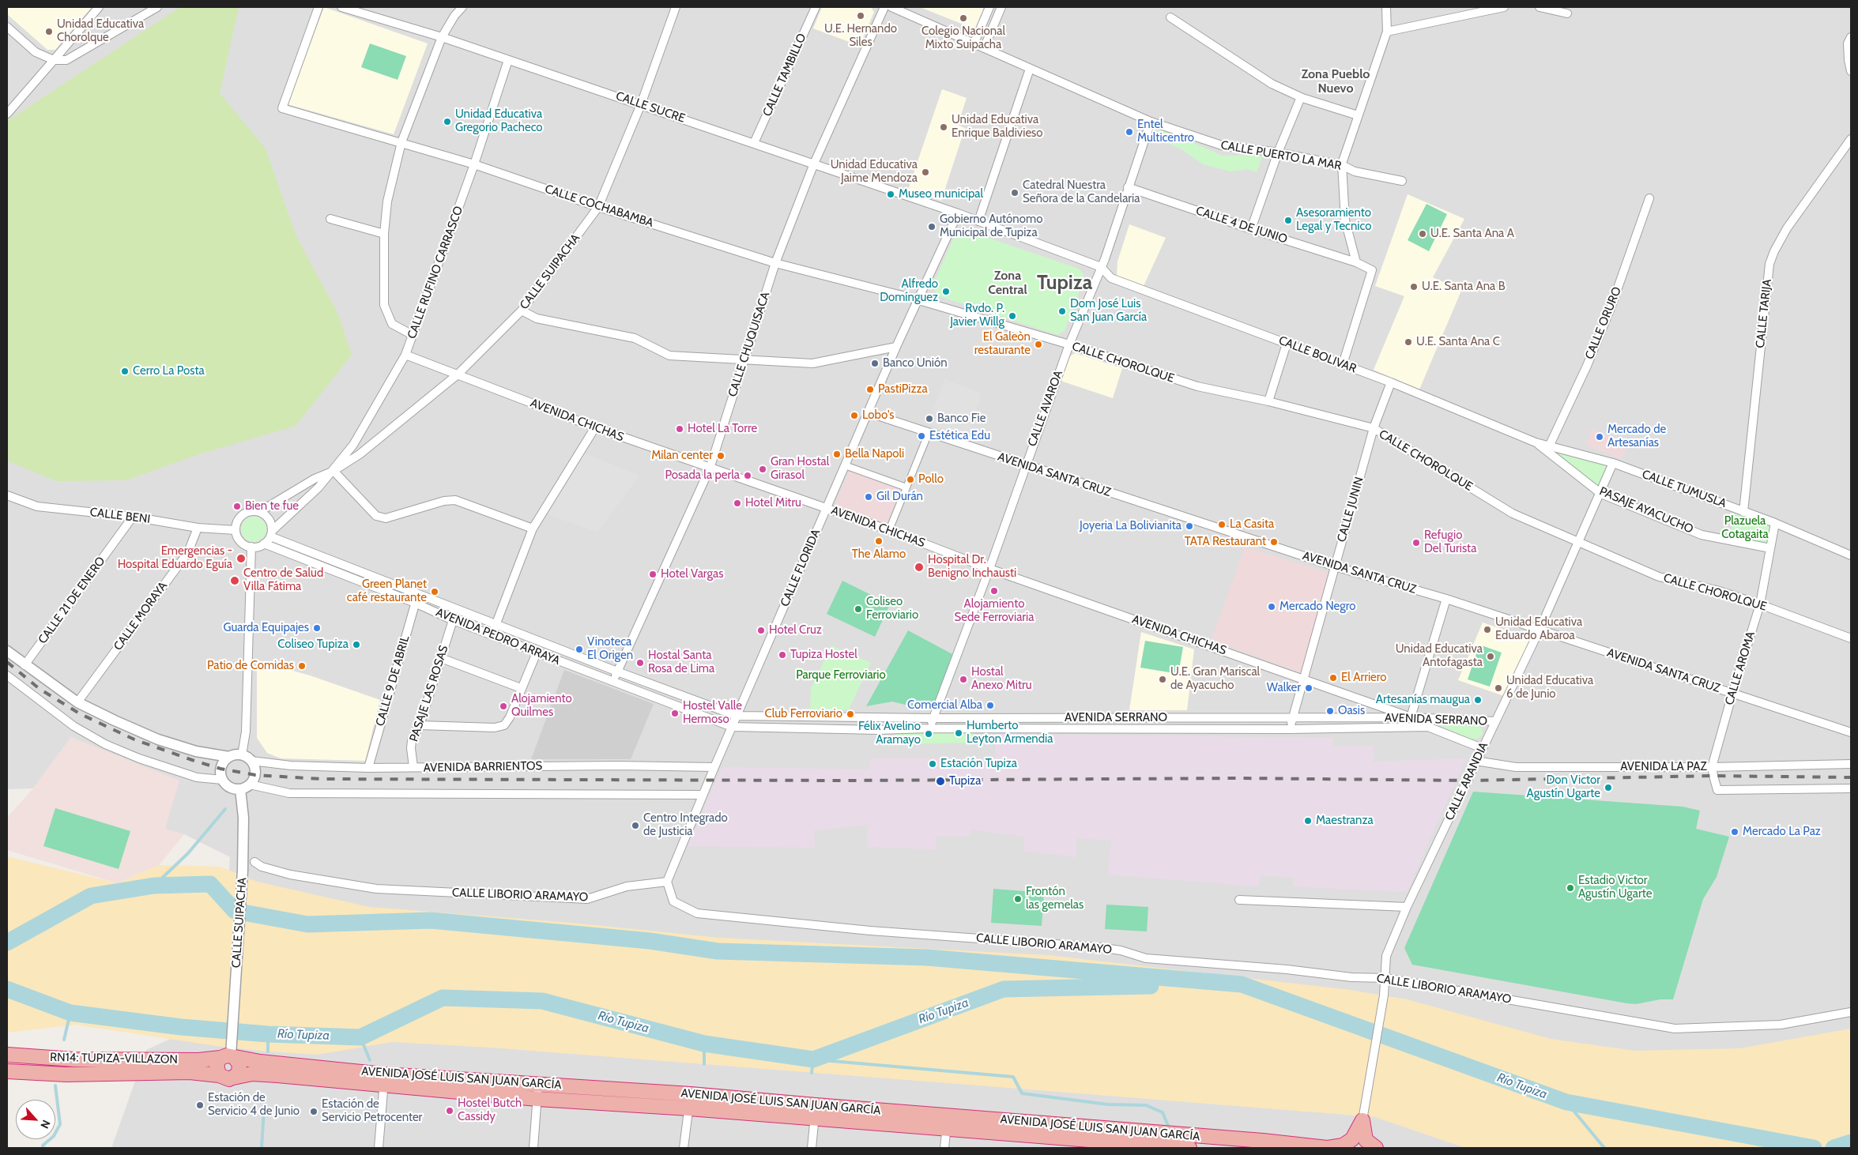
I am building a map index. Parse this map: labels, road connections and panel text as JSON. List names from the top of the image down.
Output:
{
  "streets": {
    "highway": ["RN14: TUPIZA-VILLAZON", "AVENIDA JOSÉ LUIS SAN JUAN GARCÍA"],
    "street": [
      "CALLE TAMBILLO",
      "CALLE SUCRE",
      "CALLE PUERTO LA MAR",
      "CALLE COCHABAMBA",
      "CALLE 4 DE JUNIO",
      "CALLE SUIPACHA",
      "CALLE RUFINO CARRASCO",
      "CALLE TARIJA",
      "CALLE ORURO",
      "CALLE CHUQUISACA",
      "CALLE BOLIVAR",
      "CALLE CHOROLQUE",
      "CALLE AVAROA",
      "AVENIDA CHICHAS",
      "AVENIDA SANTA CRUZ",
      "CALLE TUMUSLA",
      "CALLE JUNIN",
      "PASAJE AYACUCHO",
      "CALLE BENI",
      "CALLE FLORIDA",
      "CALLE 21 DE ENERO",
      "CALLE MORAYA",
      "AVENIDA PEDRO ARRAYA",
      "CALLE AROMA",
      "CALLE 9 DE ABRIL",
      "PASAJE LAS ROSAS",
      "AVENIDA SERRANO",
      "AVENIDA BARRIENTOS",
      "AVENIDA LA PAZ",
      "CALLE ARANDIA",
      "CALLE LIBORIO ARAMAYO"
    ]
  },
  "crossings": [
    ["CALLE TAMBILLO", "CALLE SUCRE"],
    ["CALLE SUCRE", "CALLE SUIPACHA"],
    ["CALLE SUCRE", "CALLE RUFINO CARRASCO"],
    ["CALLE SUCRE", "CALLE CHUQUISACA"],
    ["CALLE SUCRE", "CALLE BOLIVAR"],
    ["CALLE SUCRE", "CALLE AVAROA"],
    ["CALLE SUCRE", "CALLE FLORIDA"],
    ["CALLE PUERTO LA MAR", "CALLE AVAROA"],
    ["CALLE COCHABAMBA", "CALLE SUIPACHA"],
    ["CALLE COCHABAMBA", "CALLE RUFINO CARRASCO"],
    ["CALLE COCHABAMBA", "CALLE CHUQUISACA"],
    ["CALLE COCHABAMBA", "CALLE CHOROLQUE"],
    ["CALLE COCHABAMBA", "CALLE FLORIDA"],
    ["CALLE 4 DE JUNIO", "CALLE BOLIVAR"],
    ["CALLE 4 DE JUNIO", "CALLE AVAROA"],
    ["CALLE SUIPACHA", "CALLE RUFINO CARRASCO"],
    ["CALLE SUIPACHA", "AVENIDA CHICHAS"],
    ["CALLE SUIPACHA", "CALLE BENI"],
    ["CALLE SUIPACHA", "AVENIDA PEDRO ARRAYA"],
    ["CALLE SUIPACHA", "AVENIDA BARRIENTOS"],
    ["CALLE SUIPACHA", "RN14: TUPIZA-VILLAZON"],
    ["CALLE SUIPACHA", "AVENIDA JOSÉ LUIS SAN JUAN GARCÍA"],
    ["CALLE RUFINO CARRASCO", "AVENIDA CHICHAS"],
    ["CALLE TARIJA", "CALLE TUMUSLA"],
    ["CALLE ORURO", "CALLE TUMUSLA"],
    ["CALLE CHUQUISACA", "AVENIDA CHICHAS"],
    ["CALLE CHUQUISACA", "AVENIDA PEDRO ARRAYA"],
    ["CALLE BOLIVAR", "CALLE AVAROA"],
    ["CALLE BOLIVAR", "CALLE TUMUSLA"],
    ["CALLE BOLIVAR", "CALLE JUNIN"],
    ["CALLE BOLIVAR", "PASAJE AYACUCHO"],
    ["CALLE CHOROLQUE", "CALLE AVAROA"],
    ["CALLE CHOROLQUE", "CALLE JUNIN"],
    ["CALLE CHOROLQUE", "CALLE FLORIDA"],
    ["CALLE CHOROLQUE", "CALLE AROMA"],
    ["CALLE CHOROLQUE", "CALLE ARANDIA"],
    ["CALLE AVAROA", "AVENIDA CHICHAS"],
    ["CALLE AVAROA", "AVENIDA SANTA CRUZ"],
    ["CALLE AVAROA", "AVENIDA SERRANO"],
    ["AVENIDA CHICHAS", "CALLE JUNIN"],
    ["AVENIDA CHICHAS", "CALLE FLORIDA"],
    ["AVENIDA CHICHAS", "AVENIDA SERRANO"],
    ["AVENIDA SANTA CRUZ", "CALLE JUNIN"],
    ["AVENIDA SANTA CRUZ", "CALLE FLORIDA"],
    ["AVENIDA SANTA CRUZ", "CALLE AROMA"],
    ["AVENIDA SANTA CRUZ", "CALLE ARANDIA"],
    ["CALLE TUMUSLA", "PASAJE AYACUCHO"],
    ["CALLE TUMUSLA", "CALLE AROMA"],
    ["CALLE TUMUSLA", "CALLE ARANDIA"],
    ["CALLE JUNIN", "AVENIDA SERRANO"],
    ["PASAJE AYACUCHO", "CALLE AROMA"],
    ["PASAJE AYACUCHO", "CALLE ARANDIA"],
    ["CALLE BENI", "CALLE 21 DE ENERO"],
    ["CALLE BENI", "CALLE MORAYA"],
    ["CALLE BENI", "AVENIDA PEDRO ARRAYA"],
    ["CALLE FLORIDA", "AVENIDA PEDRO ARRAYA"],
    ["CALLE FLORIDA", "AVENIDA SERRANO"],
    ["CALLE FLORIDA", "AVENIDA BARRIENTOS"],
    ["CALLE FLORIDA", "CALLE LIBORIO ARAMAYO"],
    ["AVENIDA PEDRO ARRAYA", "CALLE 9 DE ABRIL"],
    ["AVENIDA PEDRO ARRAYA", "PASAJE LAS ROSAS"],
    ["AVENIDA PEDRO ARRAYA", "AVENIDA SERRANO"],
    ["CALLE AROMA", "AVENIDA LA PAZ"],
    ["CALLE 9 DE ABRIL", "AVENIDA BARRIENTOS"],
    ["PASAJE LAS ROSAS", "AVENIDA BARRIENTOS"],
    ["AVENIDA SERRANO", "CALLE ARANDIA"],
    ["AVENIDA LA PAZ", "CALLE ARANDIA"],
    ["CALLE ARANDIA", "CALLE LIBORIO ARAMAYO"],
    ["CALLE ARANDIA", "AVENIDA JOSÉ LUIS SAN JUAN GARCÍA"],
    ["RN14: TUPIZA-VILLAZON", "AVENIDA JOSÉ LUIS SAN JUAN GARCÍA"]
  ],
  "districts": ["Zona Pueblo Nuevo", "Zona Central", "Tupiza"],
  "water": ["Río Tupiza"],
  "parks": ["Plazuela Cotagaita", "Parque Ferroviario"],
  "places": [
    "U.E. Hernando Siles",
    "Colegio Nacional Mixto Suipacha",
    "Unidad Educativa Chorolque",
    "Unidad Educativa Gregorio Pacheco",
    "Unidad Educativa Enrique Baldivieso",
    "Entel Multicentro",
    "Unidad Educativa Jaime Mendoza",
    "Catedral Nuestra Señora de la Candelaria",
    "Museo municipal",
    "Asesoramiento Legal y Tecnico",
    "Gobierno Autónomo Municipal de Tupiza",
    "U.E. Santa Ana A",
    "U.E. Santa Ana B",
    "Alfredo Domínguez",
    "Dom José Luis San Juan García",
    "Rvdo. P. Javier Willg",
    "U.E. Santa Ana C",
    "El Galeòn restaurante",
    "Banco Unión",
    "Cerro La Posta",
    "PastiPizza",
    "Lobo's",
    "Banco Fie",
    "Hotel La Torre",
    "Estética Edu",
    "Mercado de Artesanías",
    "Bella Napoli",
    "Milan center",
    "Gran Hostal Girasol",
    "Posada la perla",
    "Pollo",
    "Gil Durán",
    "Hotel Mitru",
    "Bien te fue",
    "La Casita",
    "Joyeria La Bolivianita",
    "The Alamo",
    "TATA Restaurant",
    "Refugio Del Turista",
    "Emergencias - Hospital Eduardo Eguía",
    "Hospital Dr. Benigno Inchausti",
    "Hotel Vargas",
    "Centro de Salud Villa Fátima",
    "Alojamiento Sede Ferroviaria",
    "Green Planet café restaurante",
    "Mercado Negro",
    "Coliseo Ferroviario",
    "Guarda Equipajes",
    "Unidad Educativa Eduardo Abaroa",
    "Hotel Cruz",
    "Coliseo Tupiza",
    "Vinoteca El Origen",
    "Tupiza Hostel",
    "Unidad Educativa Antofagasta",
    "Hostal Santa Rosa de Lima",
    "Patio de Comidas",
    "El Arriero",
    "Hostal Anexo Mitru",
    "U.E. Gran Mariscal de Ayacucho",
    "Walker",
    "Unidad Educativa 6 de Junio",
    "Artesanías maugua",
    "Comercial Alba",
    "Alojamiento Quilmes",
    "Oasis",
    "Hostel Valle Hermoso",
    "Club Ferroviario",
    "Humberto Leyton Armendia",
    "Félix Avelino Aramayo",
    "Estación Tupiza",
    "Tupiza",
    "Don Victor Agustín Ugarte",
    "Maestranza",
    "Centro Integrado de Justicia",
    "Mercado La Paz",
    "Estadio Victor Agustín Ugarte",
    "Frontón las gemelas",
    "Estación de Servicio 4 de Junio",
    "Hostel Butch Cassidy",
    "Estación de Servicio Petrocenter"
  ],
  "north": "bottom right"
}
